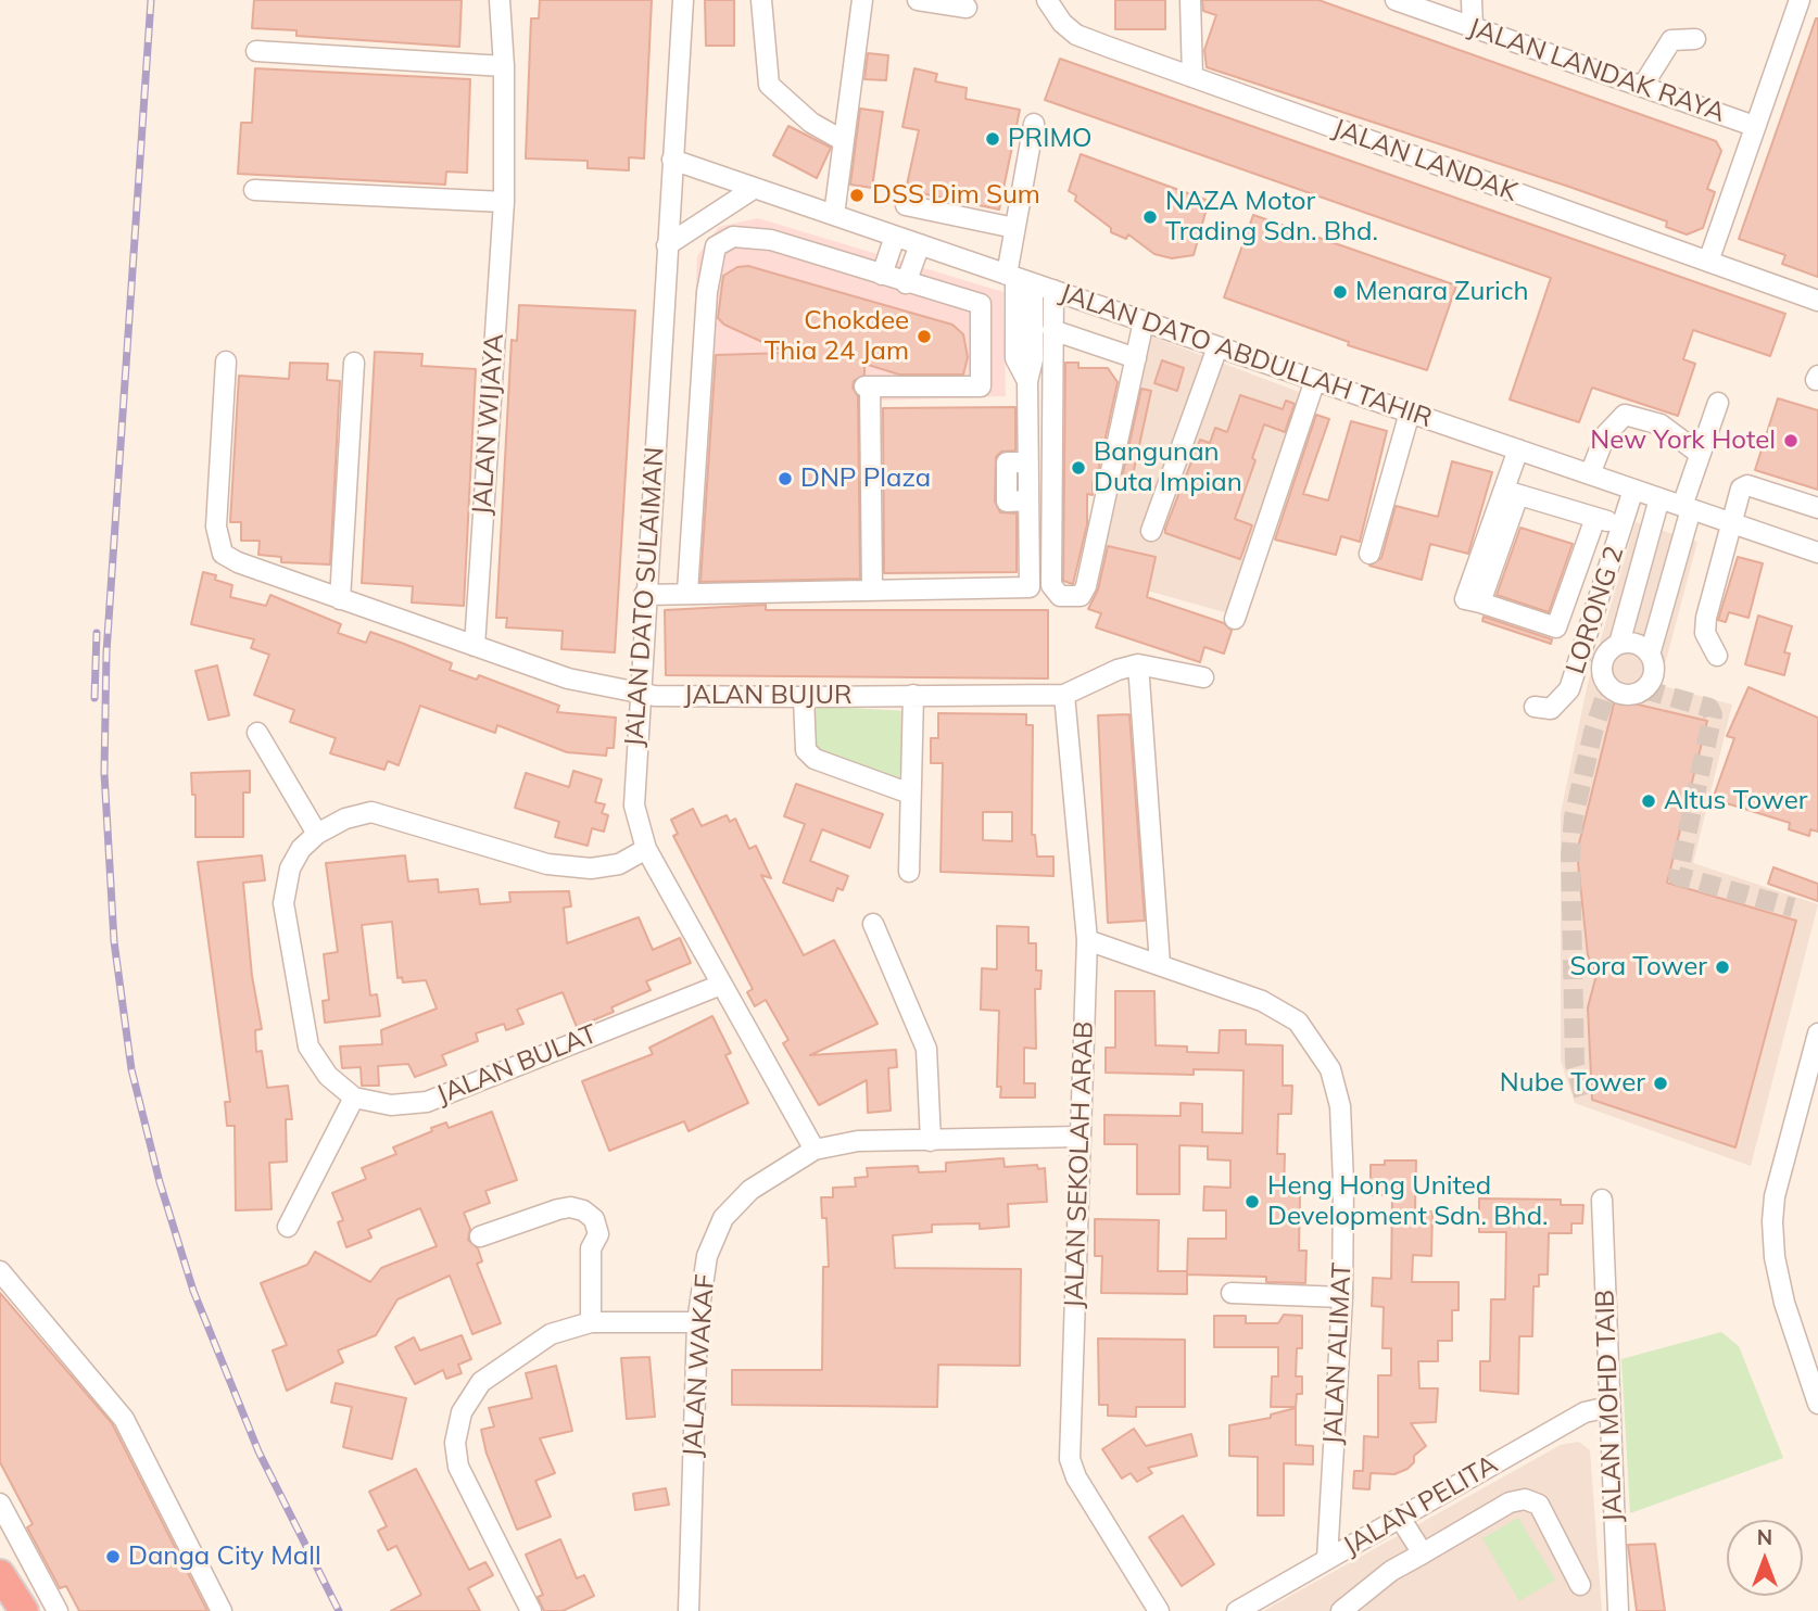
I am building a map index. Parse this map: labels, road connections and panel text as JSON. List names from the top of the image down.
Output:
{
  "streets": {
    "street": [
      "JALAN LANDAK RAYA",
      "JALAN LANDAK",
      "JALAN DATO ABDULLAH TAHIR",
      "JALAN WIJAYA",
      "JALAN DATO SULAIMAN",
      "LORONG 2",
      "JALAN BUJUR",
      "JALAN BULAT",
      "JALAN SEKOLAH ARAB",
      "JALAN ALIMAT",
      "JALAN WAKAF",
      "JALAN MOHD TAIB",
      "JALAN PELITA"
    ]
  },
  "crossings": [
    ["JALAN DATO ABDULLAH TAHIR", "JALAN DATO SULAIMAN"],
    ["JALAN DATO ABDULLAH TAHIR", "LORONG 2"],
    ["JALAN WIJAYA", "JALAN BUJUR"],
    ["JALAN DATO SULAIMAN", "JALAN BUJUR"],
    ["JALAN DATO SULAIMAN", "JALAN BULAT"],
    ["JALAN DATO SULAIMAN", "JALAN WAKAF"],
    ["JALAN BUJUR", "JALAN SEKOLAH ARAB"],
    ["JALAN SEKOLAH ARAB", "JALAN ALIMAT"],
    ["JALAN SEKOLAH ARAB", "JALAN WAKAF"],
    ["JALAN ALIMAT", "JALAN PELITA"],
    ["JALAN MOHD TAIB", "JALAN PELITA"]
  ],
  "places": [
    "PRIMO",
    "DSS Dim Sum",
    "NAZA Motor Trading Sdn. Bhd.",
    "Menara Zurich",
    "Chokdee Thia 24 Jam",
    "New York Hotel",
    "Bangunan Duta Impian",
    "DNP Plaza",
    "Altus Tower",
    "Sora Tower",
    "Nube Tower",
    "Heng Hong United Development Sdn. Bhd.",
    "Danga City Mall"
  ],
  "north": "top"
}
